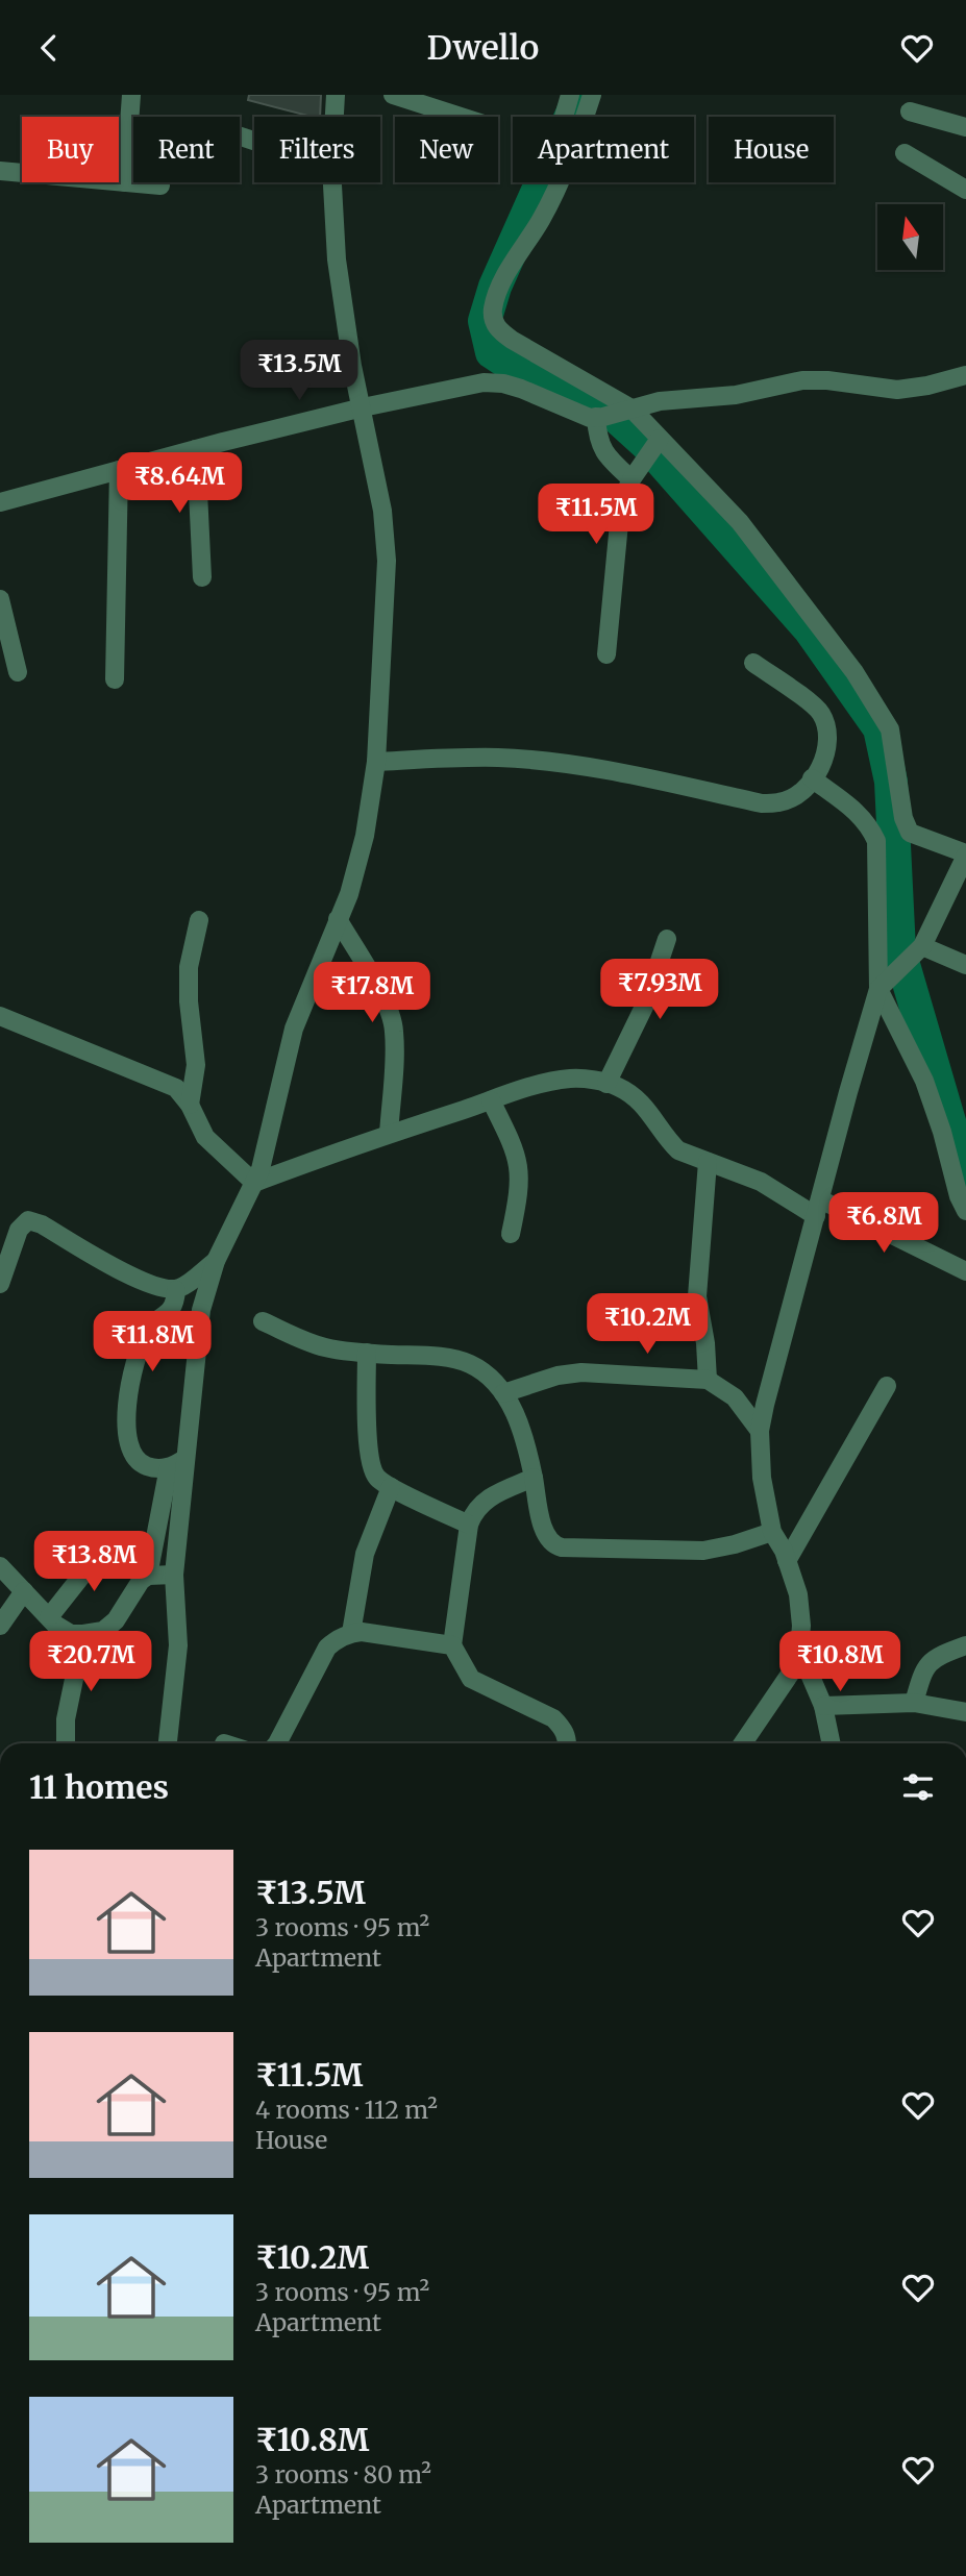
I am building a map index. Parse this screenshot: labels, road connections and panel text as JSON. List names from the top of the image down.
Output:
{
  "north": "top",
  "page": {
    "header": "Dwello",
    "chip": [
      "Buy",
      "Rent",
      "Filters",
      "New",
      "Apartment",
      "House"
    ],
    "price": [
      "₹13.5M",
      "₹8.64M",
      "₹11.5M",
      "₹7.93M",
      "₹17.8M",
      "₹6.8M",
      "₹10.2M",
      "₹11.8M",
      "₹13.8M",
      "₹20.7M",
      "₹10.8M"
    ],
    "heading": "11 homes",
    "list": [
      {
        "name": "₹13.5M",
        "note": "3 rooms · 95 m² · Apartment"
      },
      {
        "name": "₹11.5M",
        "note": "4 rooms · 112 m² · House"
      },
      {
        "name": "₹10.2M",
        "note": "3 rooms · 95 m² · Apartment"
      },
      {
        "name": "₹10.8M",
        "note": "3 rooms · 80 m² · Apartment"
      }
    ]
  }
}
